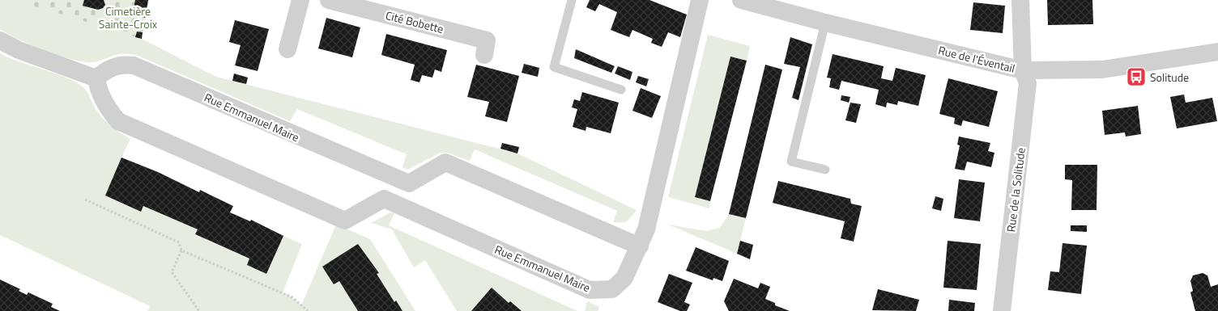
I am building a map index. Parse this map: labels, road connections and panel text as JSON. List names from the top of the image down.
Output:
{
  "streets": {
    "street": [
      "Cité Bobette",
      "Rue de l'Éventail",
      "Rue Emmanuel Maire",
      "Rue de la Solitude"
    ]
  },
  "crossings": [
    ["Rue de l'Éventail", "Rue de la Solitude"]
  ],
  "parks": ["Cimetière Sainte-Croix"],
  "places": {
    "bus stop": ["Solitude"]
  }
}
